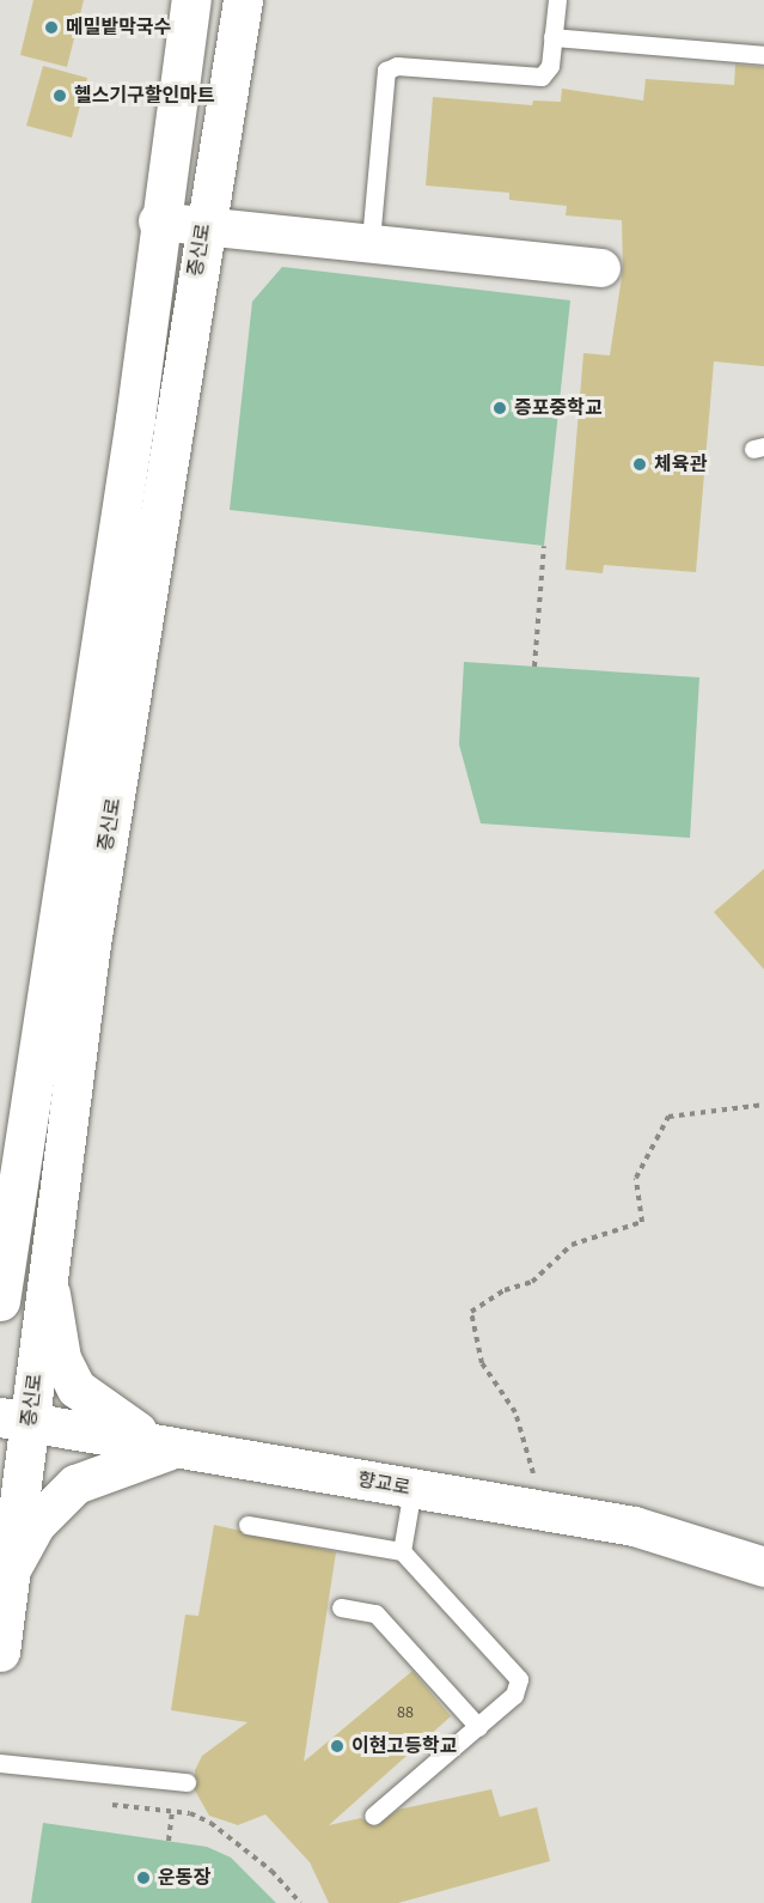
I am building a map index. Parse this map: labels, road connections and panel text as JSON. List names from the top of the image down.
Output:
{
  "streets": {
    "main road": ["증신로", "향교로"]
  },
  "crossings": [
    ["증신로", "향교로"]
  ],
  "places": [
    "메밀밭막국수",
    "헬스기구할인마트",
    "증포중학교",
    "체육관",
    "이현고등학교",
    "운동장"
  ],
  "house_numbers": ["88"]
}
